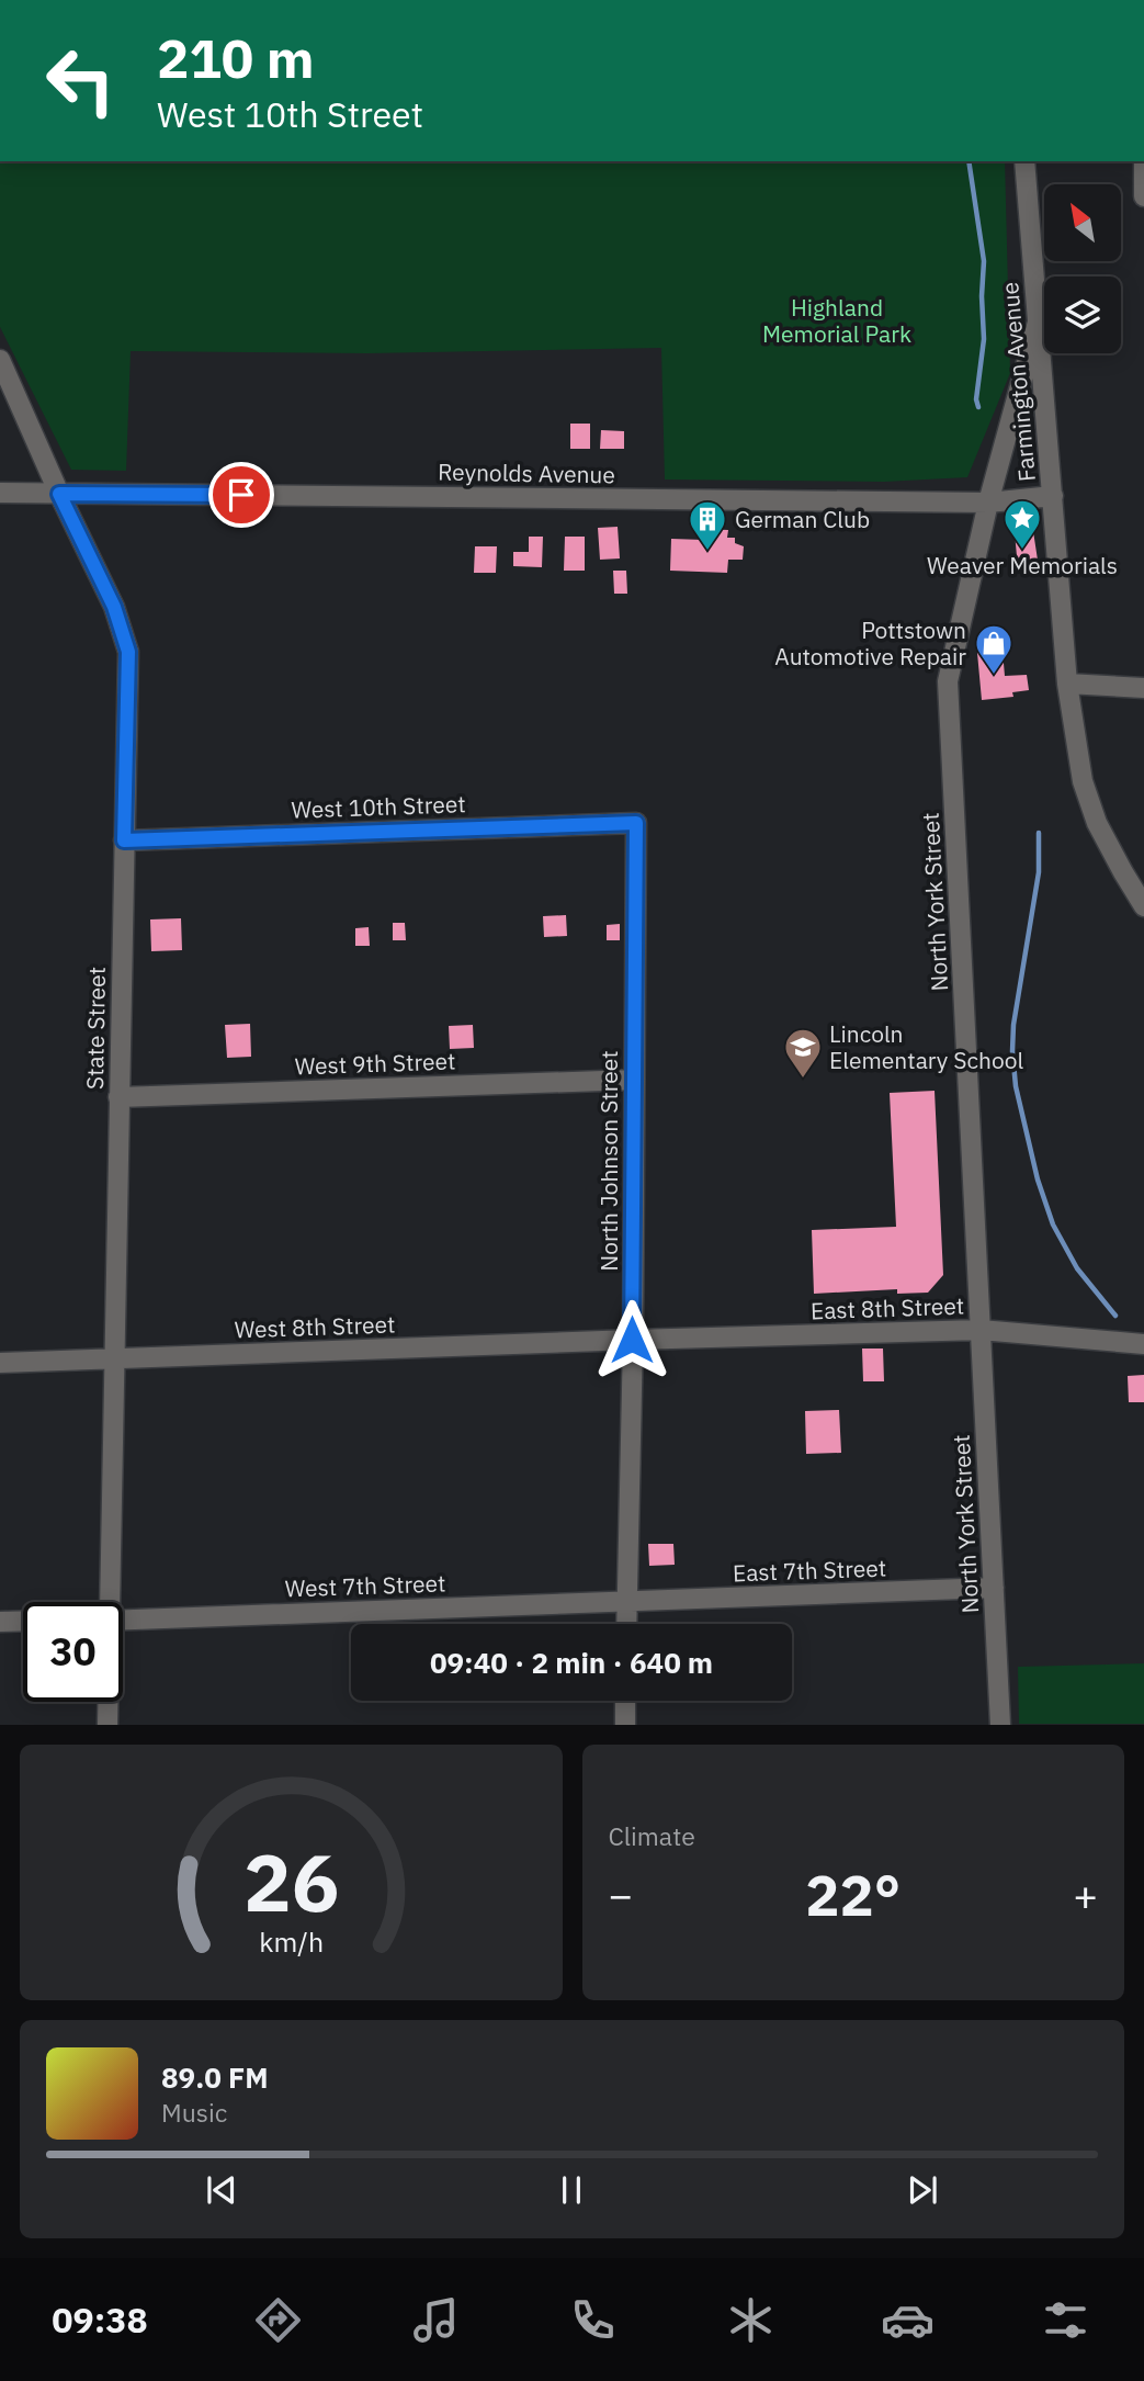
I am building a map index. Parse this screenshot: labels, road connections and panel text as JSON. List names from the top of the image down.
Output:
{
  "streets": {
    "street": [
      "Farmington Avenue",
      "Reynolds Avenue",
      "West 10th Street",
      "North York Street",
      "State Street",
      "West 9th Street",
      "North Johnson Street",
      "East 8th Street",
      "West 8th Street",
      "East 7th Street",
      "West 7th Street"
    ]
  },
  "crossings": [
    ["Farmington Avenue", "Reynolds Avenue"],
    ["Farmington Avenue", "North York Street"],
    ["Reynolds Avenue", "North York Street"],
    ["Reynolds Avenue", "State Street"],
    ["West 10th Street", "State Street"],
    ["West 10th Street", "North Johnson Street"],
    ["North York Street", "East 8th Street"],
    ["North York Street", "East 7th Street"],
    ["State Street", "West 9th Street"],
    ["State Street", "West 8th Street"],
    ["West 9th Street", "North Johnson Street"],
    ["North Johnson Street", "East 8th Street"],
    ["North Johnson Street", "West 8th Street"],
    ["North Johnson Street", "East 7th Street"],
    ["North Johnson Street", "West 7th Street"],
    ["East 8th Street", "West 8th Street"],
    ["East 7th Street", "West 7th Street"]
  ],
  "parks": ["Highland Memorial Park"],
  "places": {
    "place": ["Weaver Memorials"],
    "building": ["German Club"],
    "shop": ["Pottstown Automotive Repair"],
    "school or university": ["Lincoln Elementary School"]
  },
  "north": "top left",
  "page": {
    "turn": ["210 m", "West 10th Street"],
    "limit": "30",
    "trip": "09:40 · 2 min · 640 m",
    "tile": "Climate",
    "heat": ["−", "22°", "+"],
    "song": ["89.0 FM", "Music"],
    "tabs": "09:38",
    "gauge": ["26", "km/h"]
  }
}
